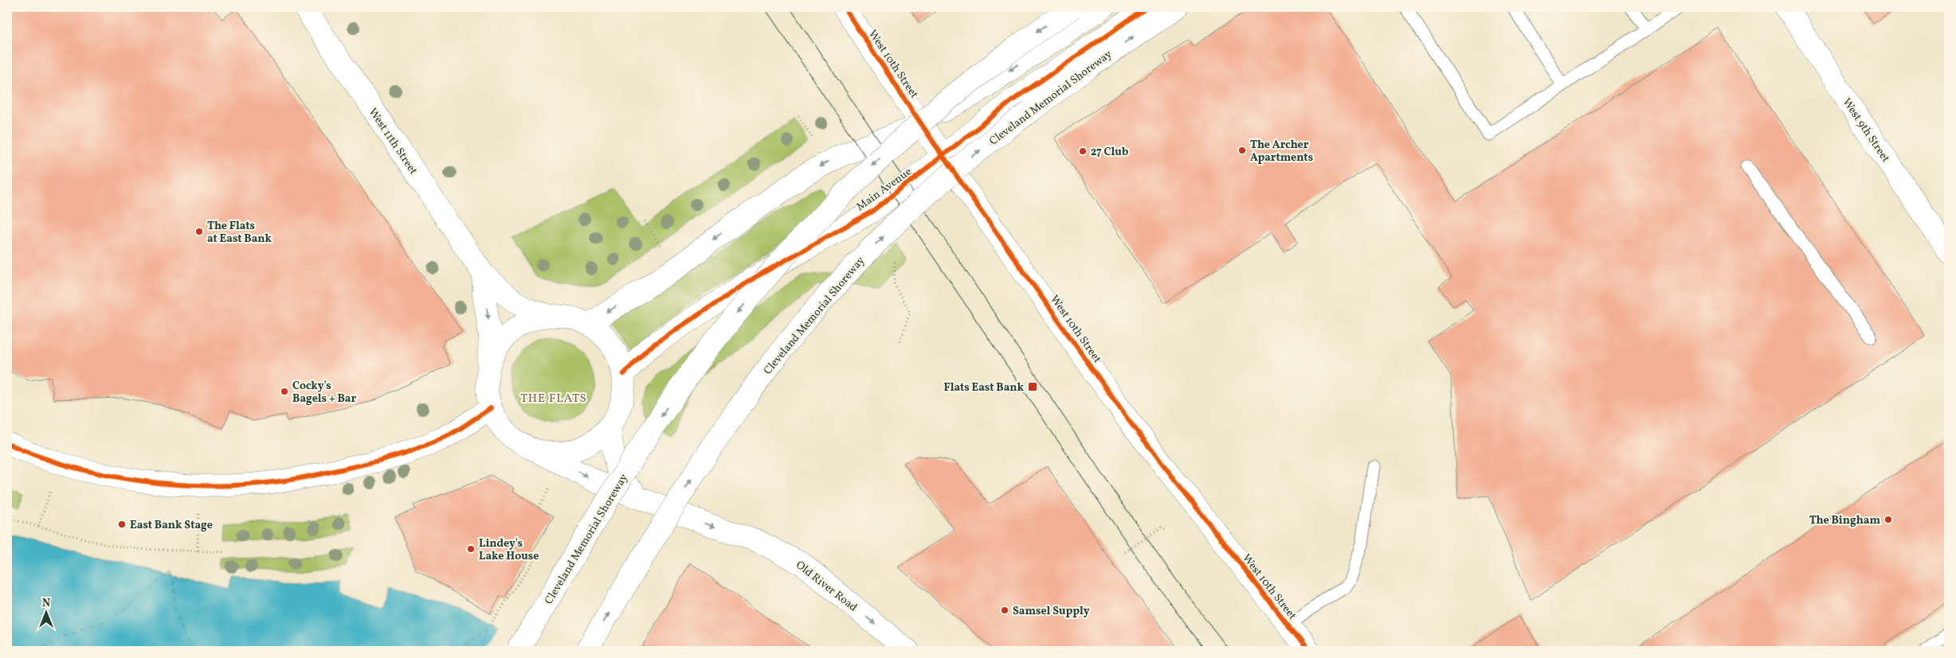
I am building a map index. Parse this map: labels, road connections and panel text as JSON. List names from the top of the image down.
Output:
{
  "streets": {
    "main road": [
      "West 10th Street",
      "Cleveland Memorial Shoreway",
      "West 9th Street",
      "West 11th Street",
      "Main Avenue",
      "Old River Road"
    ]
  },
  "crossings": [
    ["West 10th Street", "Main Avenue"],
    ["West 11th Street", "Main Avenue"],
    ["West 11th Street", "Old River Road"],
    ["Main Avenue", "Old River Road"]
  ],
  "one_way": ["Old River Road"],
  "districts": ["THE FLATS"],
  "places": {
    "other": [
      "The Archer Apartments",
      "27 Club",
      "The Flats at East Bank",
      "Cocky's Bagels + Bar",
      "The Bingham",
      "East Bank Stage",
      "Lindey's Lake House",
      "Samsel Supply"
    ],
    "transit": ["Flats East Bank"]
  },
  "north": "top"
}
